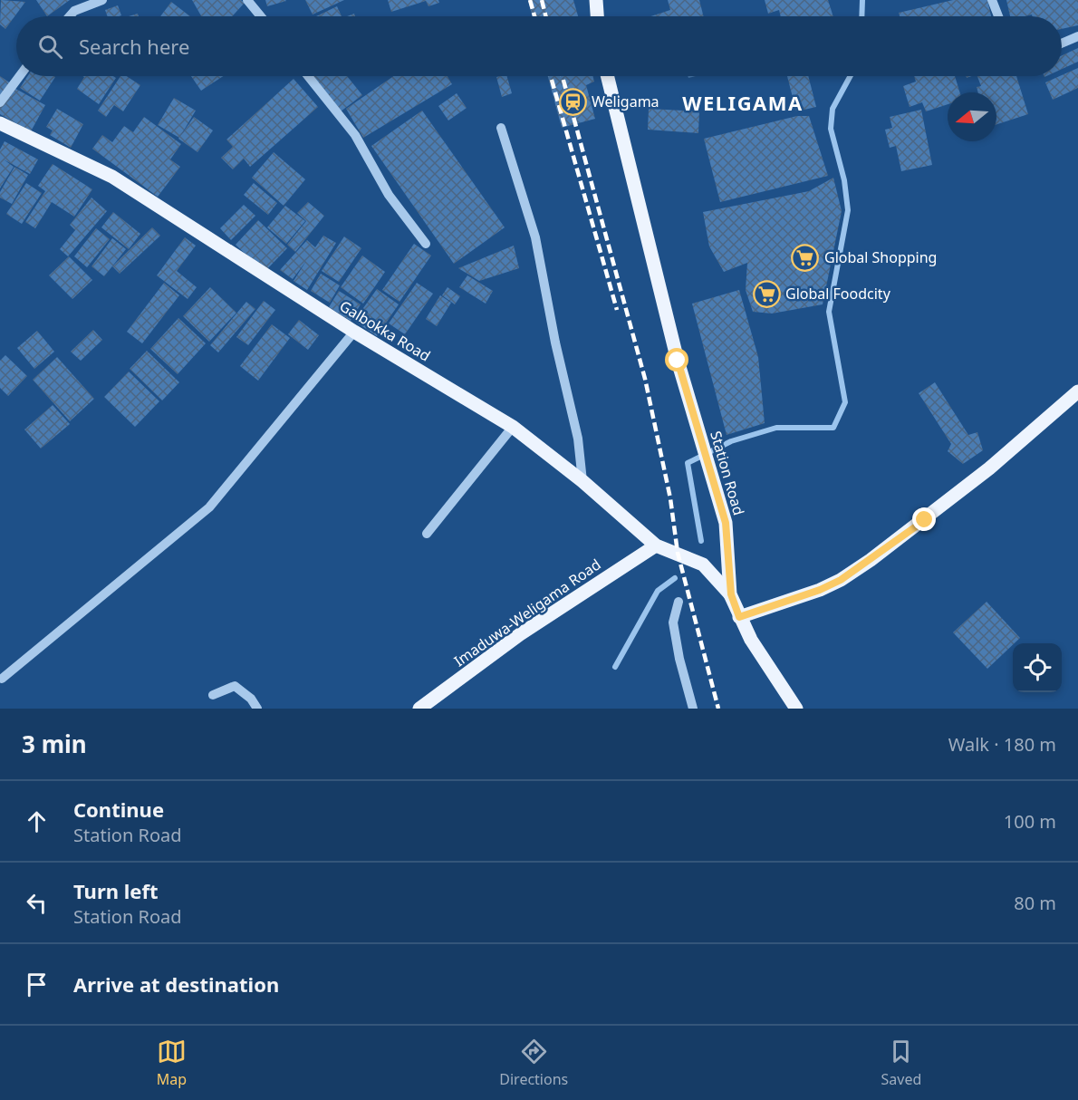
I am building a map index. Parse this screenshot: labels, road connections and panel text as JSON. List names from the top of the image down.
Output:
{
  "streets": {
    "main road": ["Galbokka Road", "Station Road", "Imaduwa-Weligama Road"]
  },
  "crossings": [
    ["Galbokka Road", "Station Road"],
    ["Galbokka Road", "Imaduwa-Weligama Road"]
  ],
  "districts": ["WELIGAMA"],
  "places": {
    "station": ["Weligama"],
    "supermarket": ["Global Shopping", "Global Foodcity"]
  },
  "north": "left",
  "page": {
    "search": "Search here",
    "heading": ["3 min", "Walk · 180 m"],
    "list": [
      ["Continue", "Station Road", "100 m"],
      ["Turn left", "Station Road", "80 m"],
      "Arrive at destination"
    ],
    "nav": ["Map", "Directions", "Saved"]
  }
}
